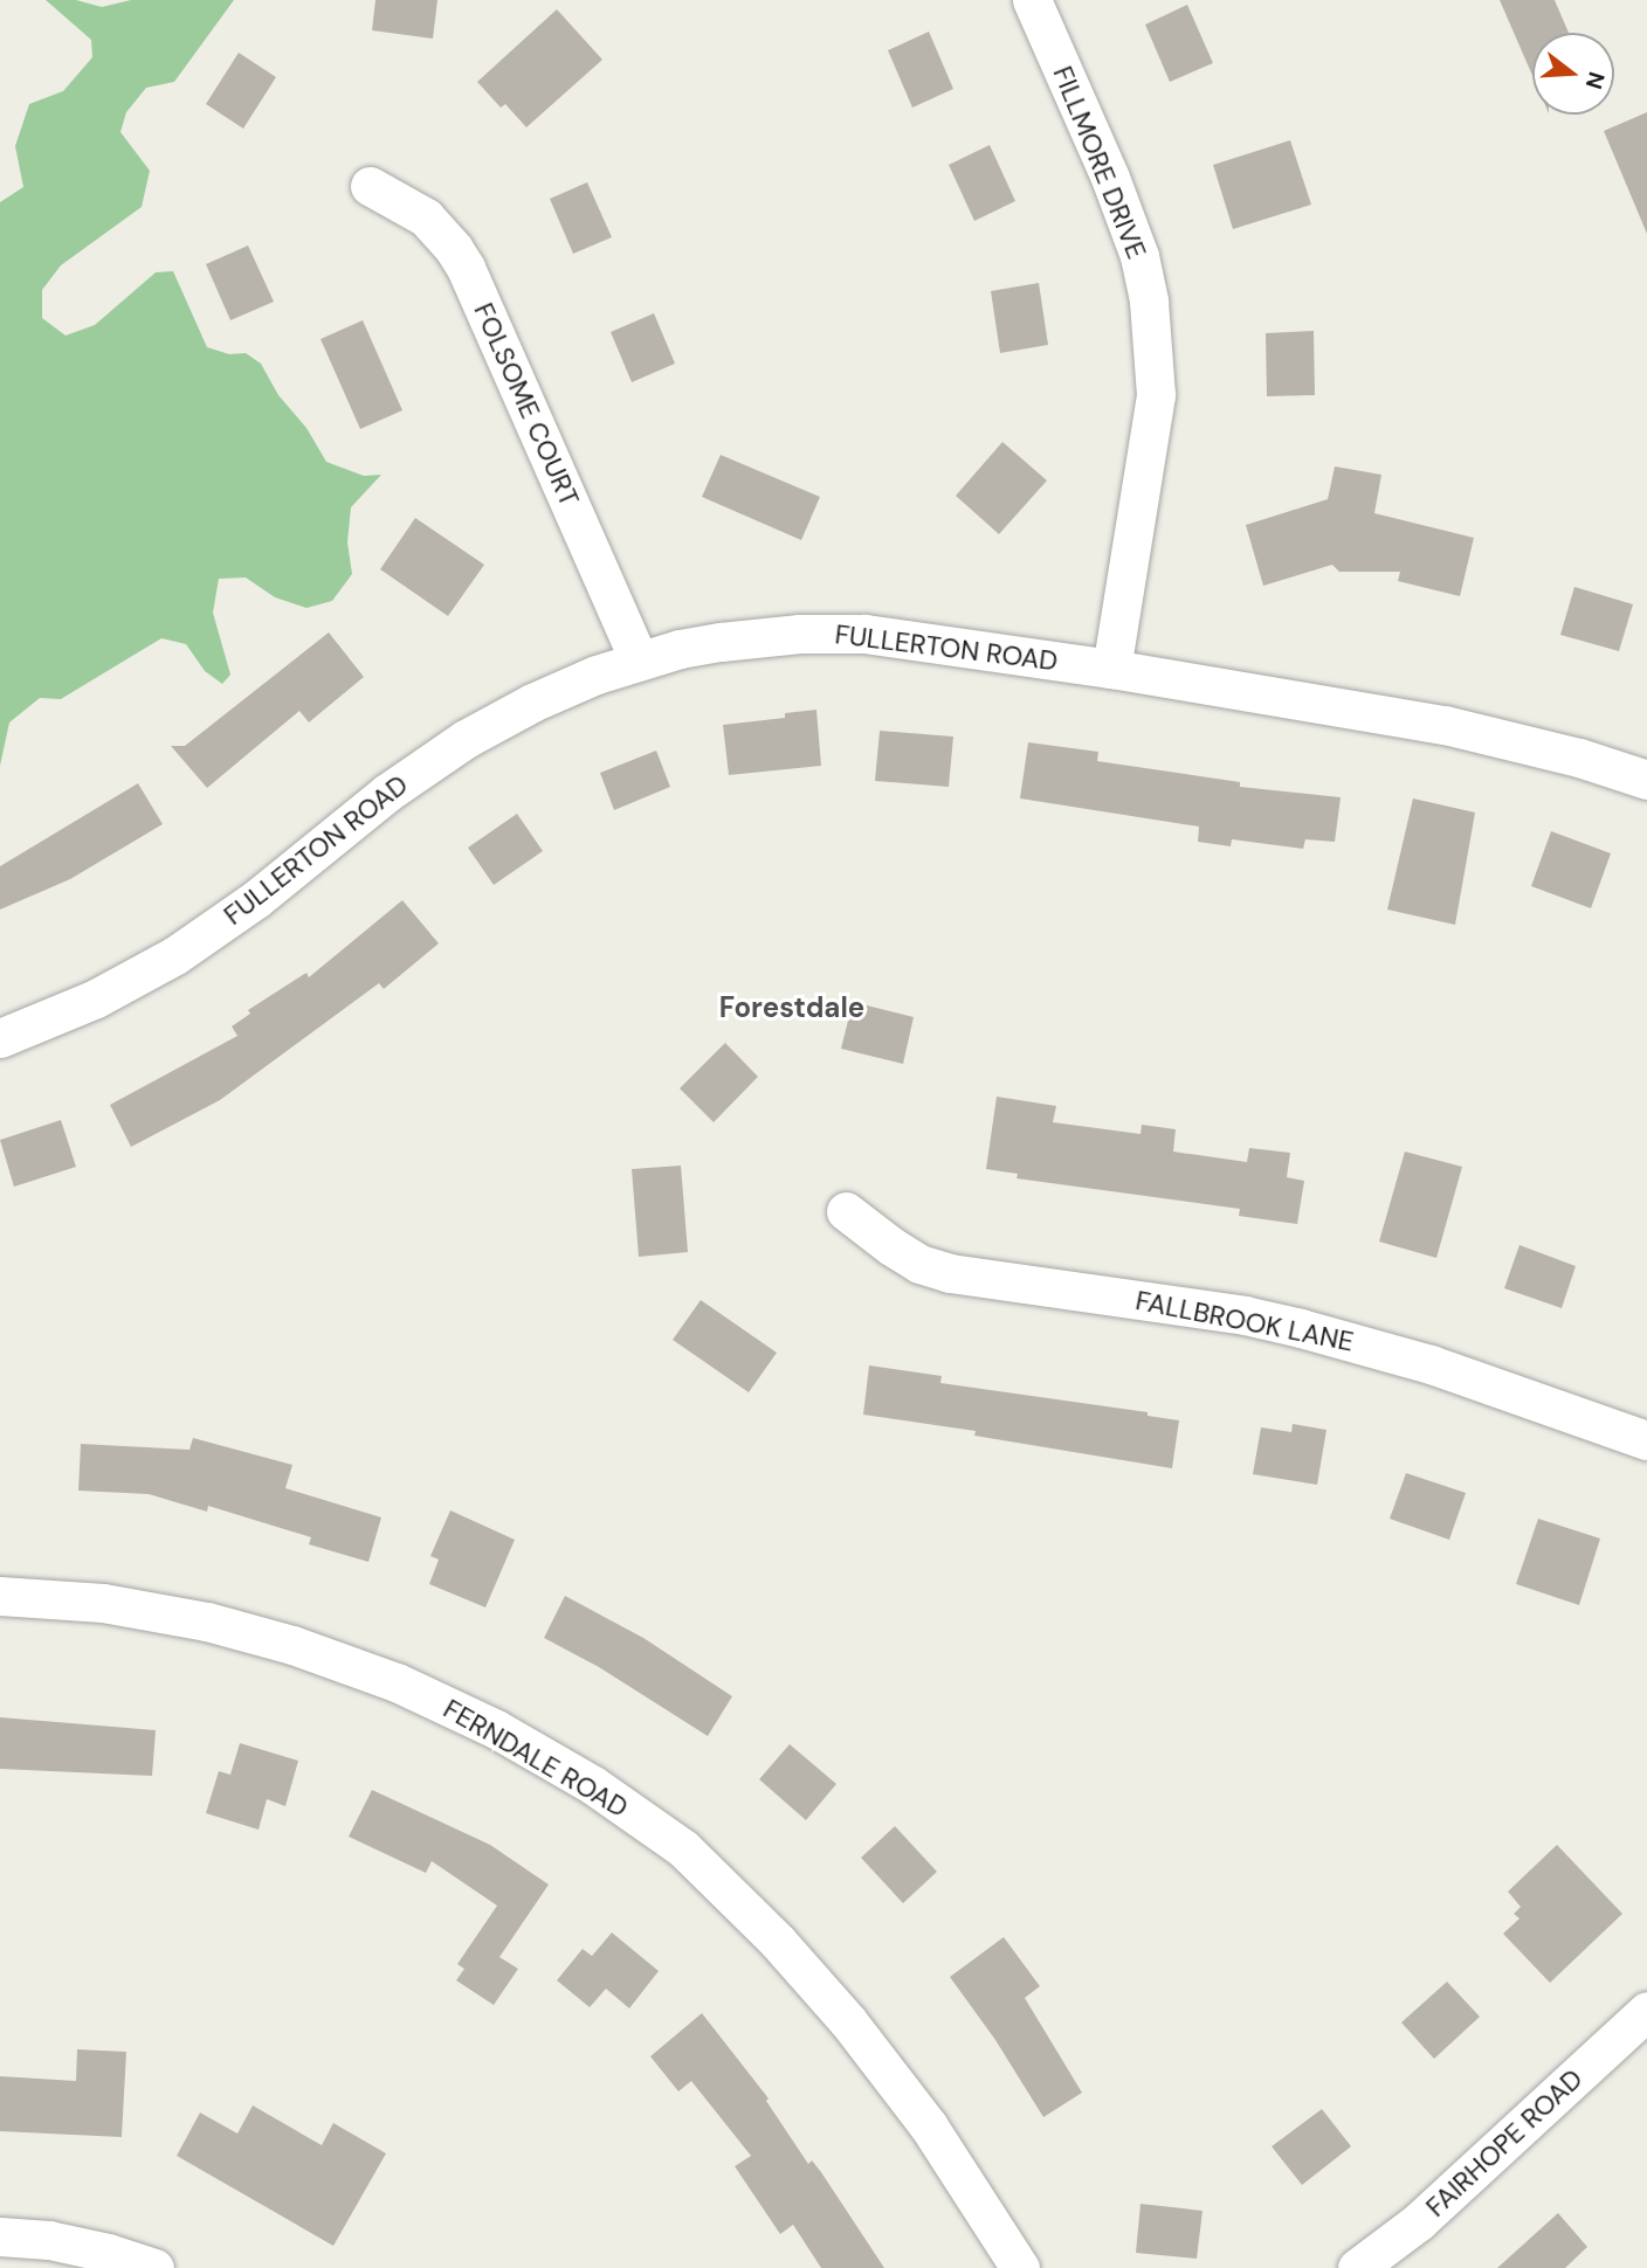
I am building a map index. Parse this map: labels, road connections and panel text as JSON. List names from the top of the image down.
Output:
{
  "streets": {
    "street": [
      "FILLMORE DRIVE",
      "FOLSOME COURT",
      "FULLERTON ROAD",
      "FALLBROOK LANE",
      "FERNDALE ROAD",
      "FAIRHOPE ROAD"
    ]
  },
  "crossings": [
    ["FILLMORE DRIVE", "FULLERTON ROAD"],
    ["FOLSOME COURT", "FULLERTON ROAD"]
  ],
  "districts": ["Forestdale"],
  "north": "right"
}
